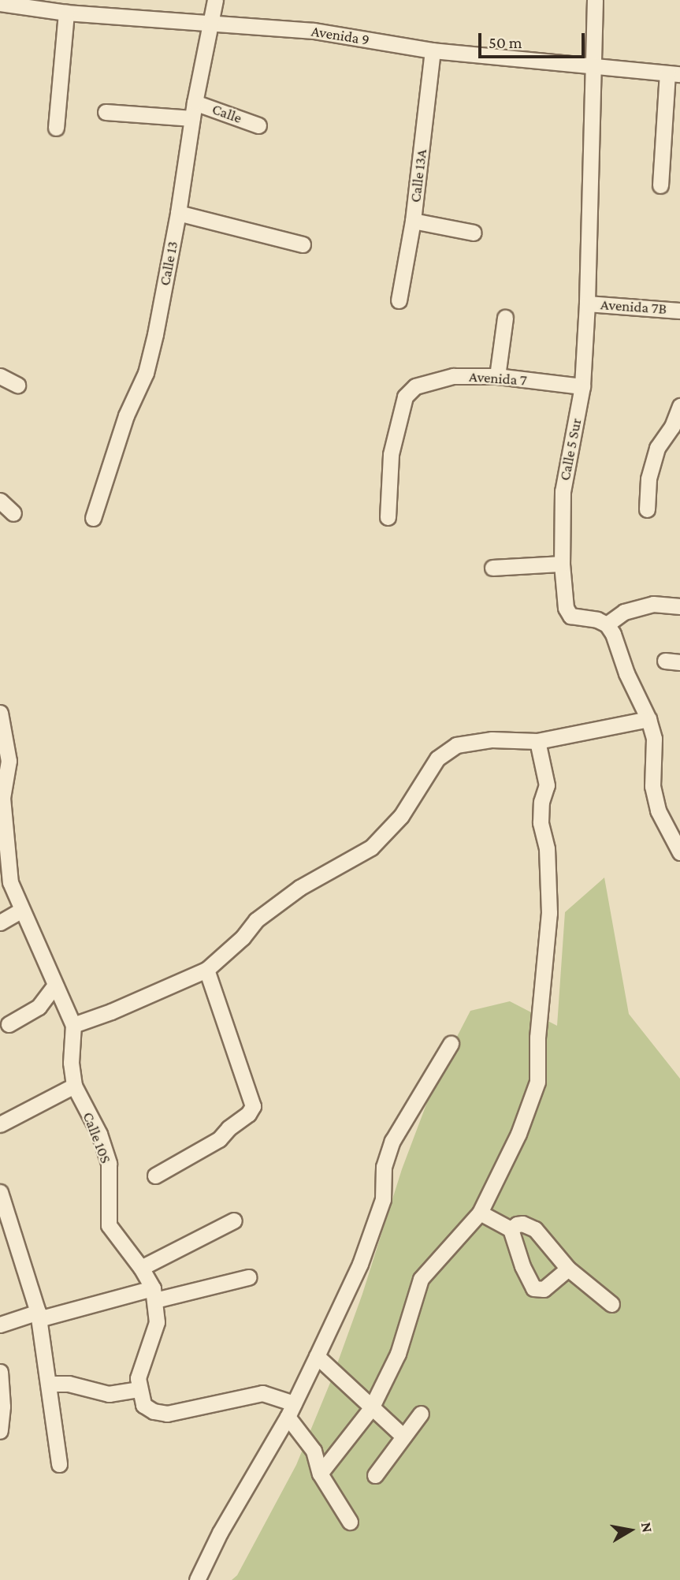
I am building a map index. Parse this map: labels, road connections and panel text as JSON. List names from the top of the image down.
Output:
{
  "streets": {
    "street": [
      "Avenida 9",
      "Calle",
      "Calle 13A",
      "Calle 13",
      "Avenida 7B",
      "Avenida 7",
      "Calle 5 Sur",
      "Calle 10S"
    ]
  },
  "crossings": [
    ["Avenida 9", "Calle 13A"],
    ["Avenida 9", "Calle 13"],
    ["Avenida 9", "Calle 5 Sur"],
    ["Calle", "Calle 13"],
    ["Avenida 7B", "Calle 5 Sur"],
    ["Avenida 7", "Calle 5 Sur"]
  ],
  "scale_bar": "50 m",
  "north": "right"
}
